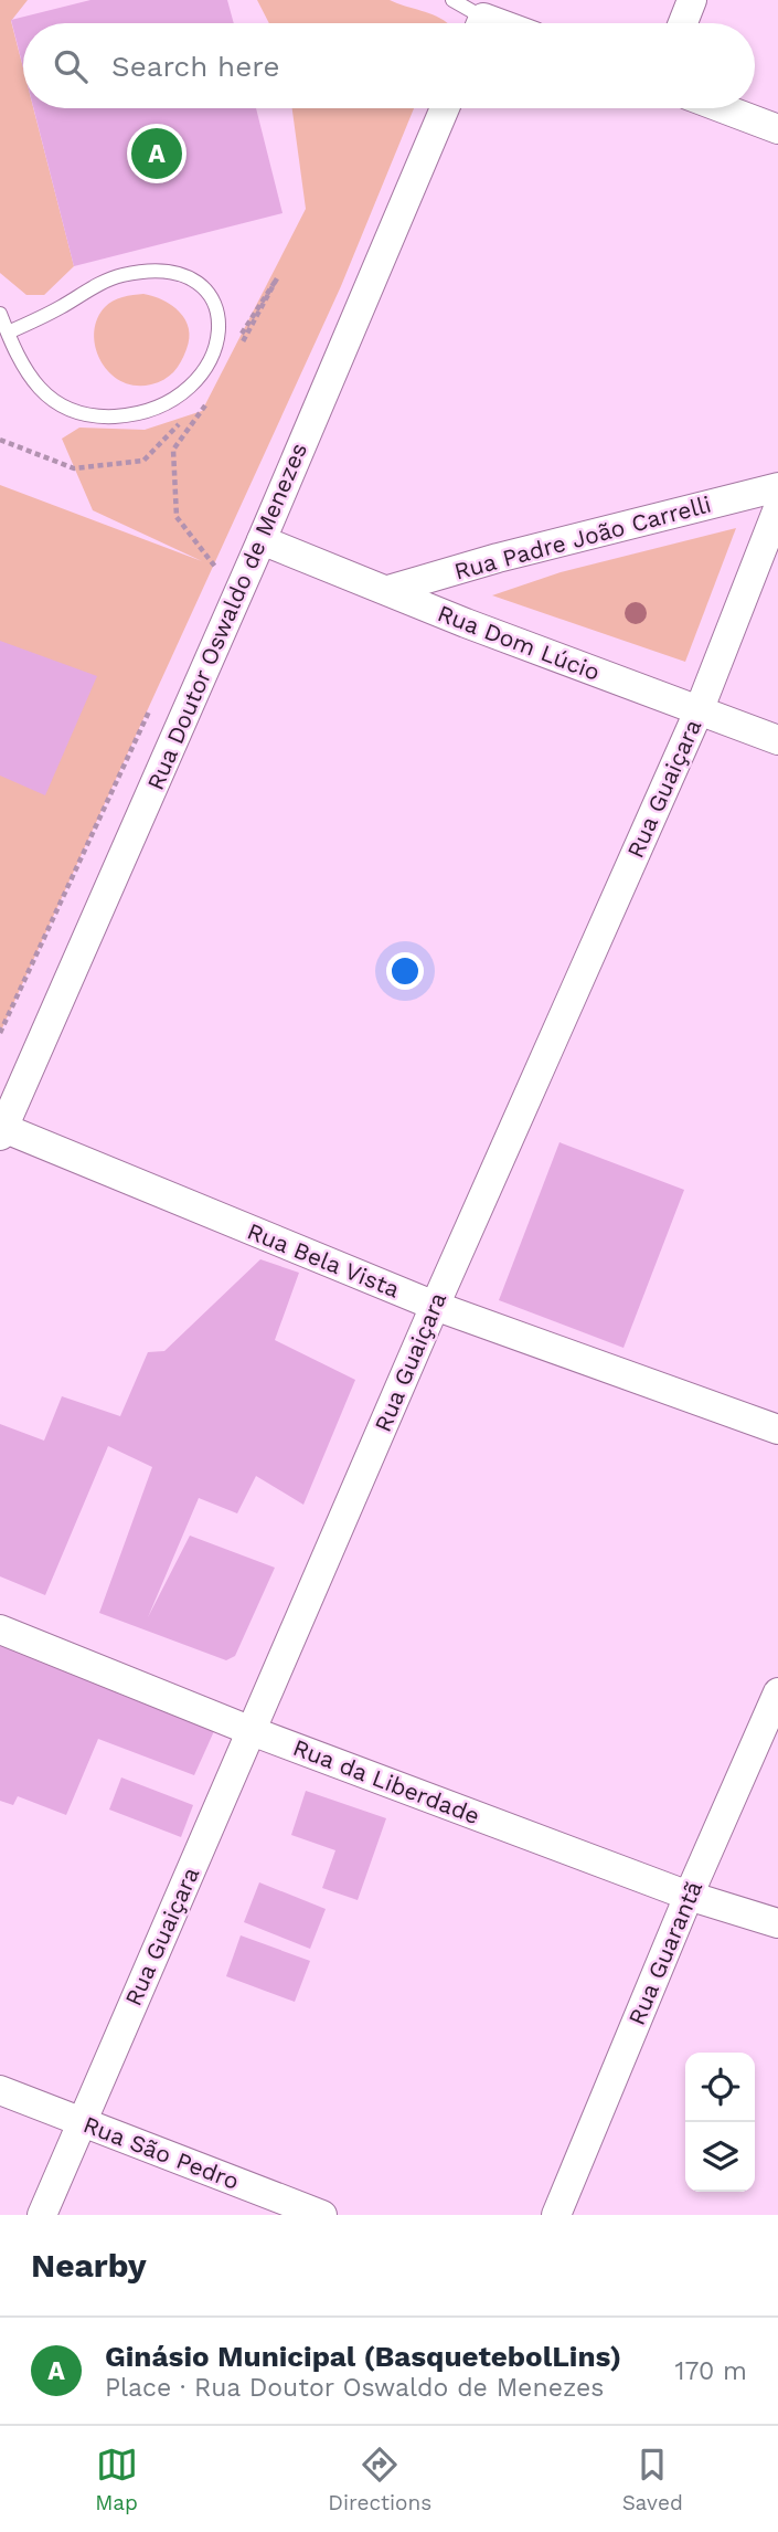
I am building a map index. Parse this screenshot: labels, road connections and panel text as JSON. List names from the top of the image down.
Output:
{
  "streets": {
    "street": [
      "Rua Padre João Carrelli",
      "Rua Doutor Oswaldo de Menezes",
      "Rua Dom Lúcio",
      "Rua Guaiçara",
      "Rua Bela Vista",
      "Rua da Liberdade",
      "Rua Guarantã",
      "Rua São Pedro"
    ]
  },
  "crossings": [
    ["Rua Padre João Carrelli", "Rua Dom Lúcio"],
    ["Rua Doutor Oswaldo de Menezes", "Rua Dom Lúcio"],
    ["Rua Doutor Oswaldo de Menezes", "Rua Bela Vista"],
    ["Rua Dom Lúcio", "Rua Guaiçara"],
    ["Rua Guaiçara", "Rua Bela Vista"],
    ["Rua Guaiçara", "Rua da Liberdade"],
    ["Rua Guaiçara", "Rua São Pedro"],
    ["Rua da Liberdade", "Rua Guarantã"]
  ],
  "page": {
    "search": "Search here",
    "pins": "A",
    "heading": "Nearby",
    "list": [
      {
        "mark": "A",
        "name": "Ginásio Municipal (BasquetebolLins)",
        "note": "Place · Rua Doutor Oswaldo de Menezes",
        "value": "170 m"
      }
    ],
    "nav": ["Map", "Directions", "Saved"]
  }
}
